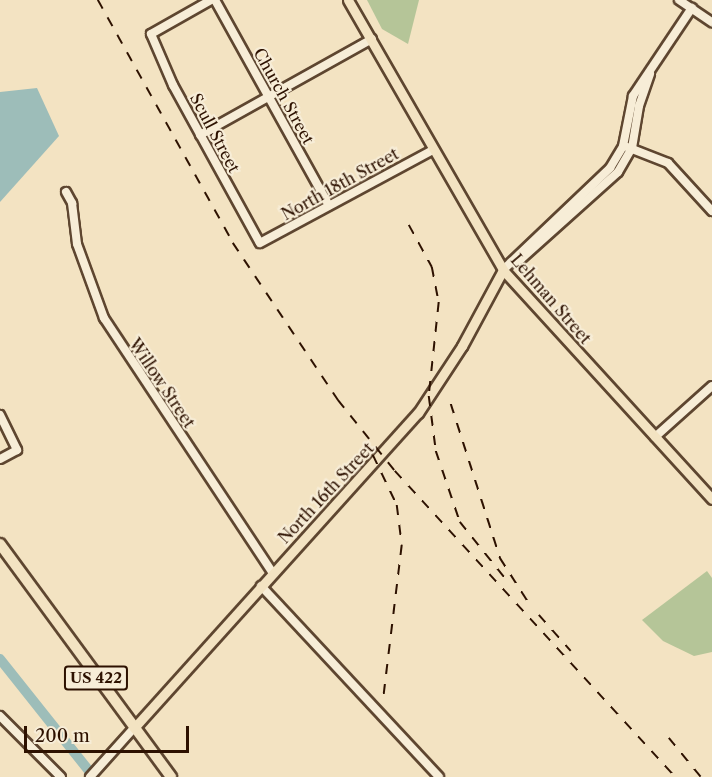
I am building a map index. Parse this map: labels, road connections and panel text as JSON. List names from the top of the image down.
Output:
{
  "streets": {
    "highway": ["US 422"],
    "main road": ["Lehman Street", "North 16th Street"],
    "street": [
      "Church Street",
      "Scull Street",
      "North 18th Street",
      "Willow Street"
    ]
  },
  "crossings": [
    ["Church Street", "Scull Street"],
    ["Church Street", "North 18th Street"],
    ["Scull Street", "North 18th Street"],
    ["North 18th Street", "Lehman Street"],
    ["Lehman Street", "North 16th Street"],
    ["Willow Street", "North 16th Street"],
    ["North 16th Street", "US 422"]
  ],
  "scale_bar": "200 m"
}
